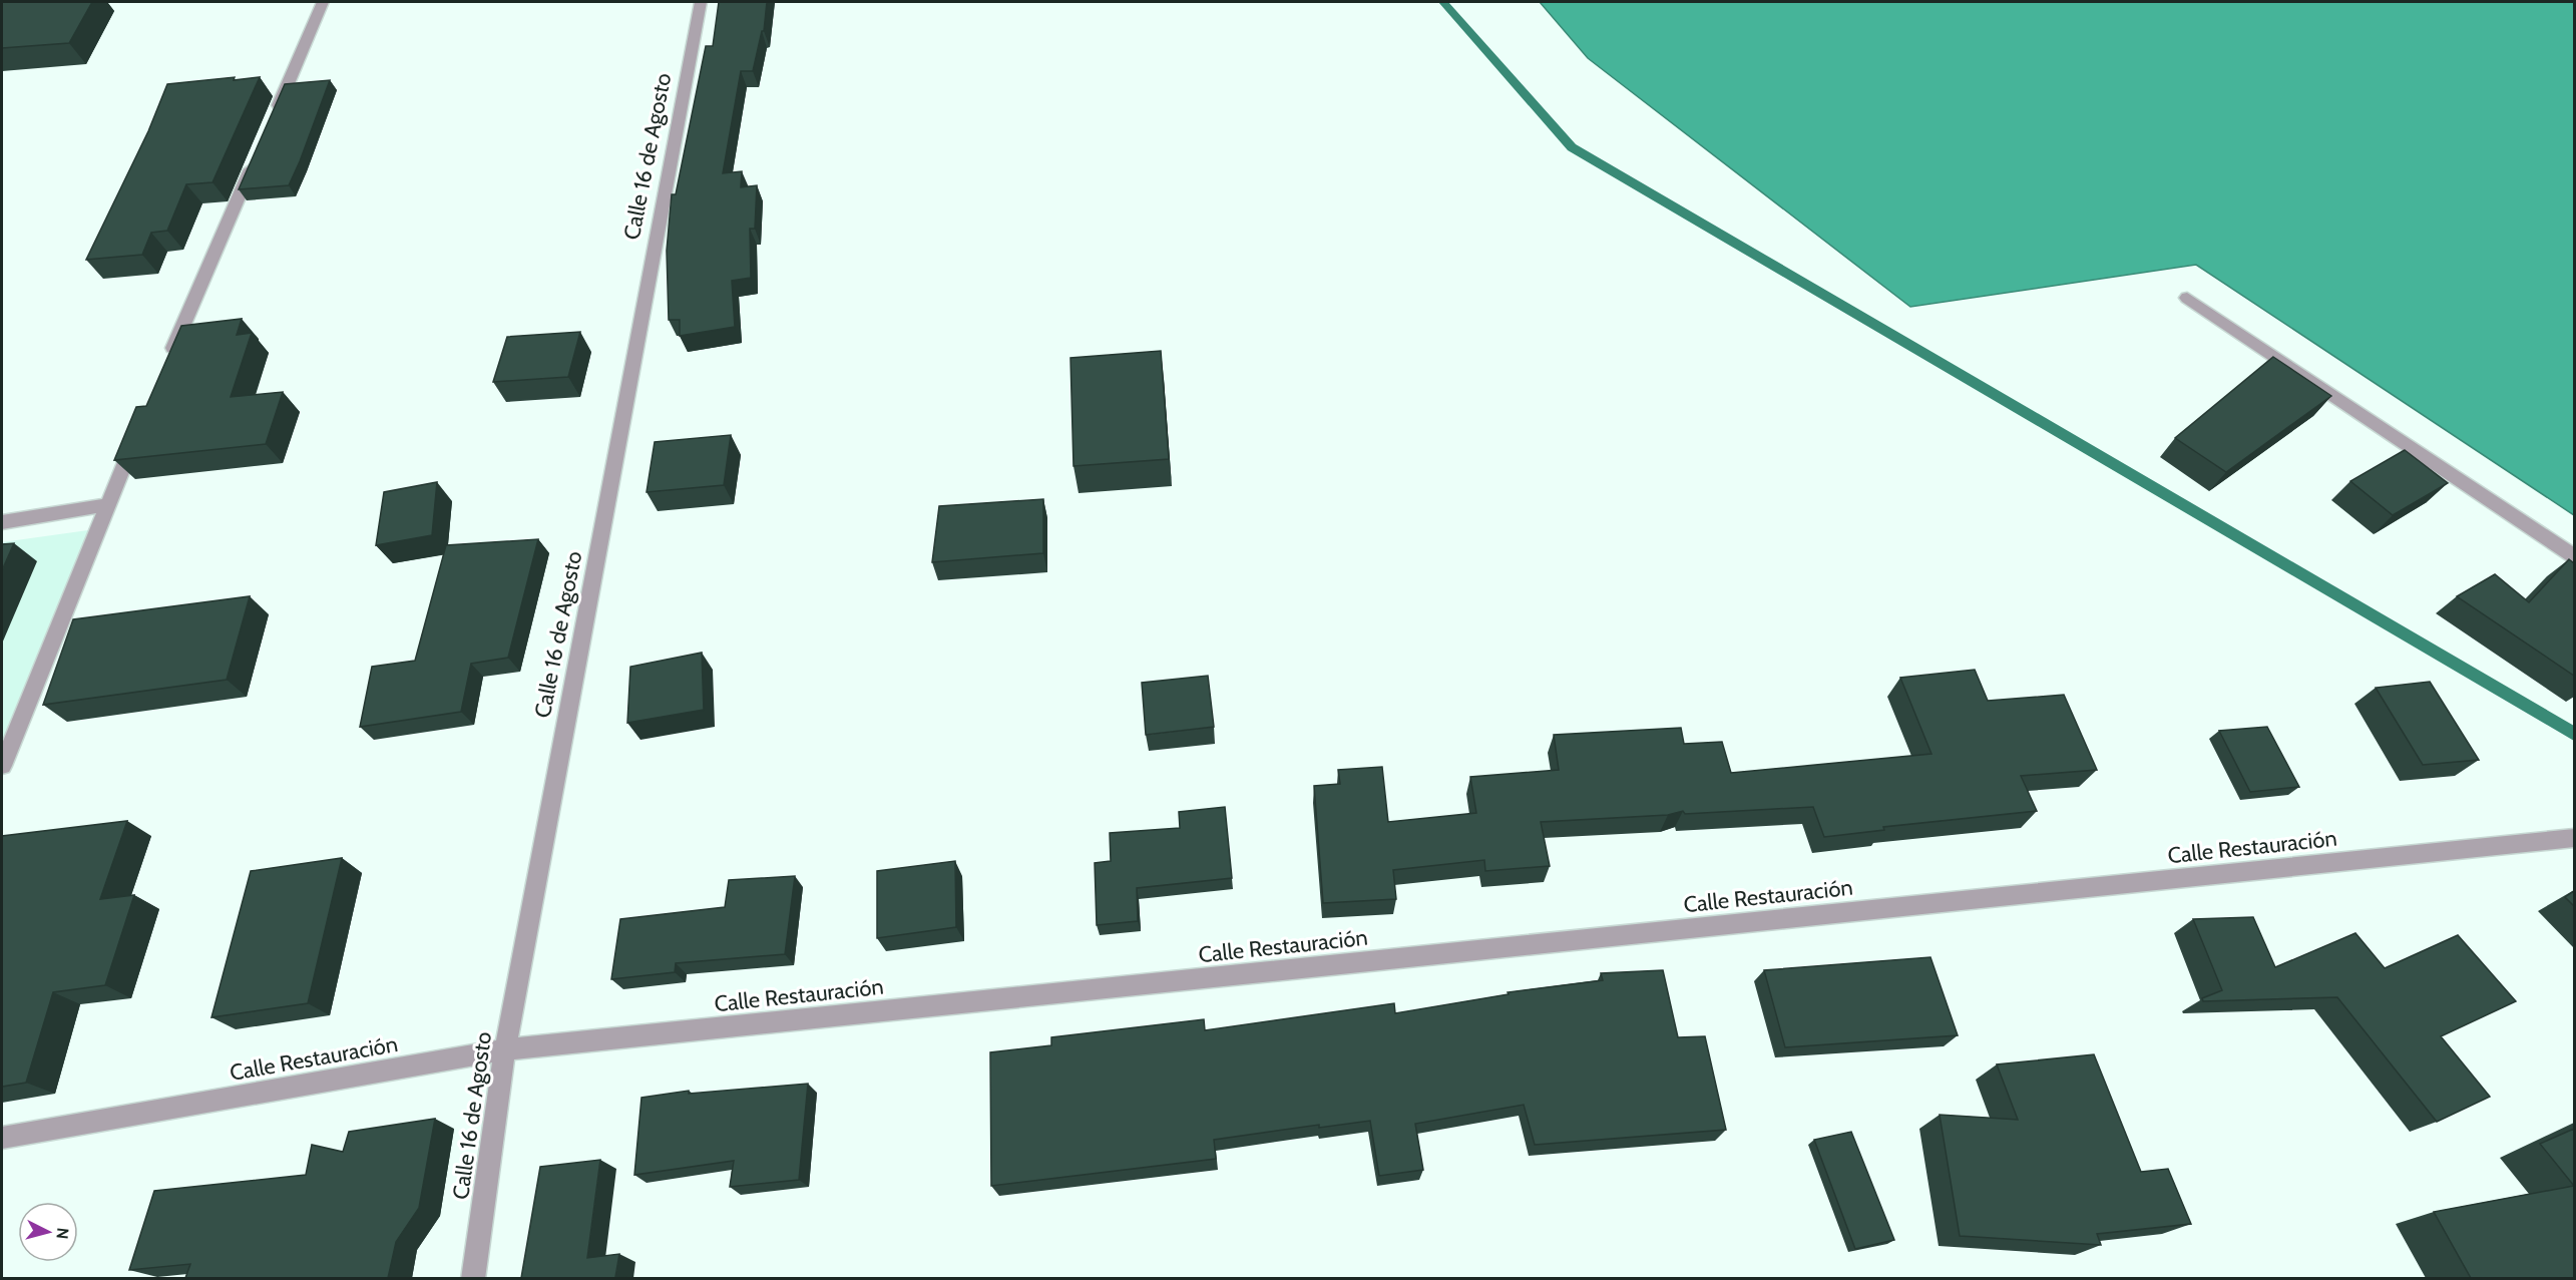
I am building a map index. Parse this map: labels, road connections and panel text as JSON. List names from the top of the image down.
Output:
{
  "streets": {
    "street": ["Calle 16 de Agosto", "Calle Restauración"]
  },
  "crossings": [
    ["Calle 16 de Agosto", "Calle Restauración"]
  ],
  "north": "right"
}
